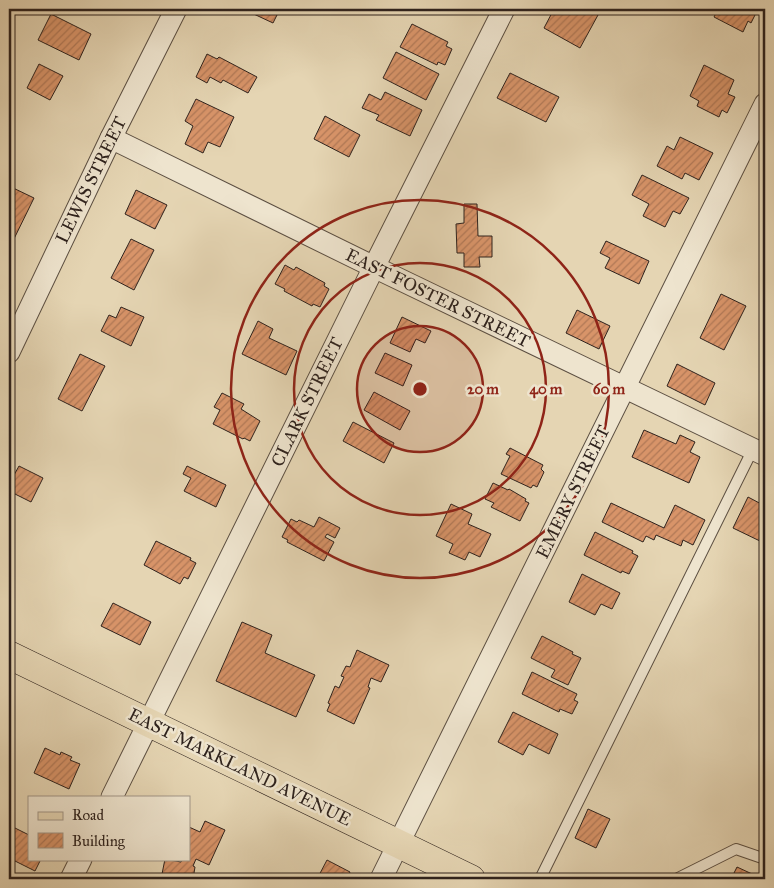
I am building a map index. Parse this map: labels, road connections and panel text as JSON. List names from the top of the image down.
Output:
{
  "streets": {
    "main road": ["EAST MARKLAND AVENUE"],
    "street": [
      "LEWIS STREET",
      "EAST FOSTER STREET",
      "CLARK STREET",
      "EMERY STREET"
    ]
  },
  "crossings": [
    ["LEWIS STREET", "EAST FOSTER STREET"],
    ["EAST FOSTER STREET", "CLARK STREET"],
    ["EAST FOSTER STREET", "EMERY STREET"],
    ["CLARK STREET", "EAST MARKLAND AVENUE"],
    ["EMERY STREET", "EAST MARKLAND AVENUE"]
  ],
  "legend": ["Road", "Building"],
  "rings": ["20 m", "40 m", "60 m"]
}
